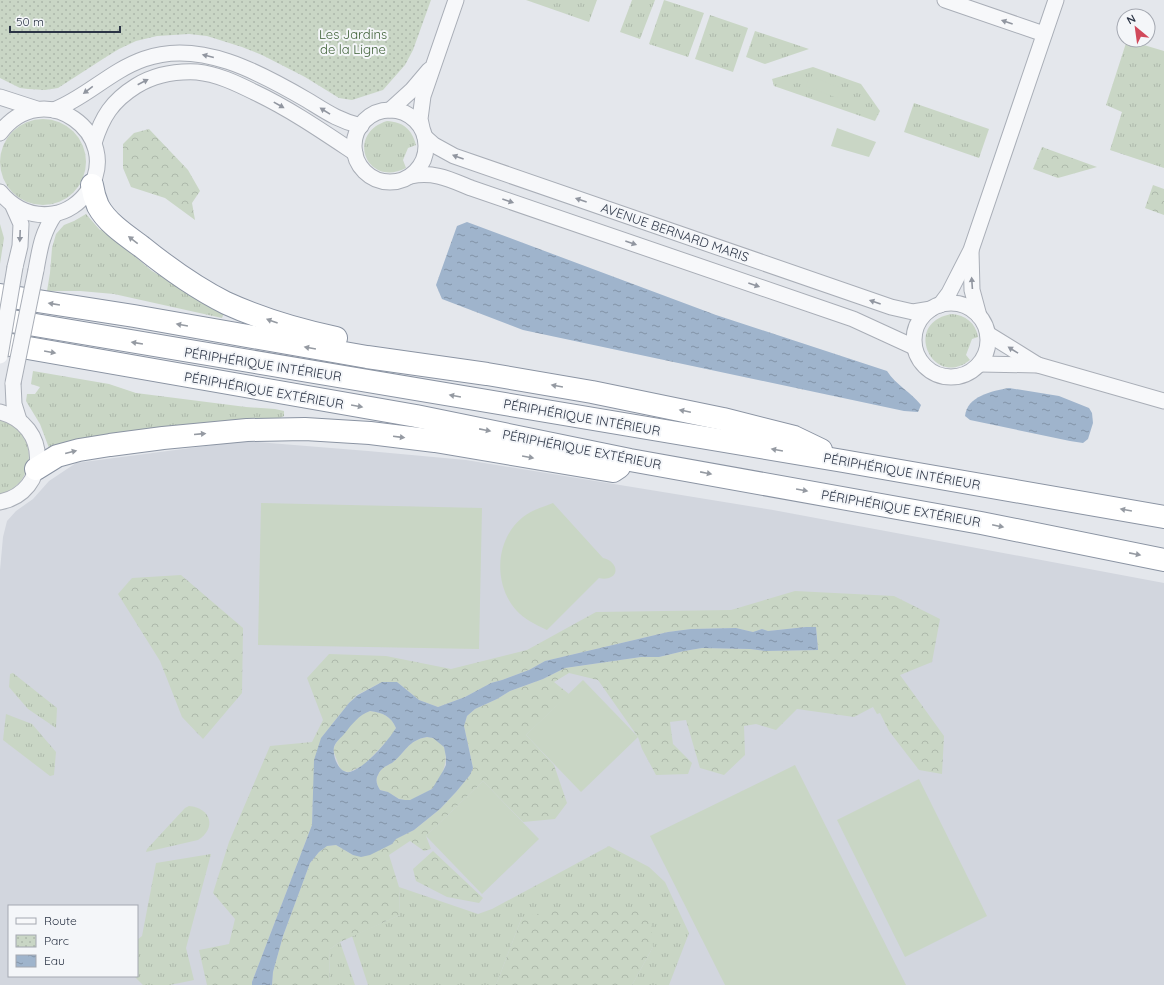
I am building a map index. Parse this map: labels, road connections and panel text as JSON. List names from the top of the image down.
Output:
{
  "streets": {
    "highway": ["PÉRIPHÉRIQUE INTÉRIEUR", "PÉRIPHÉRIQUE EXTÉRIEUR"],
    "street": ["AVENUE BERNARD MARIS"]
  },
  "parks": ["Les Jardins de la Ligne"],
  "legend": ["Route", "Parc", "Eau"],
  "scale_bar": "50 m",
  "north": "top left"
}
